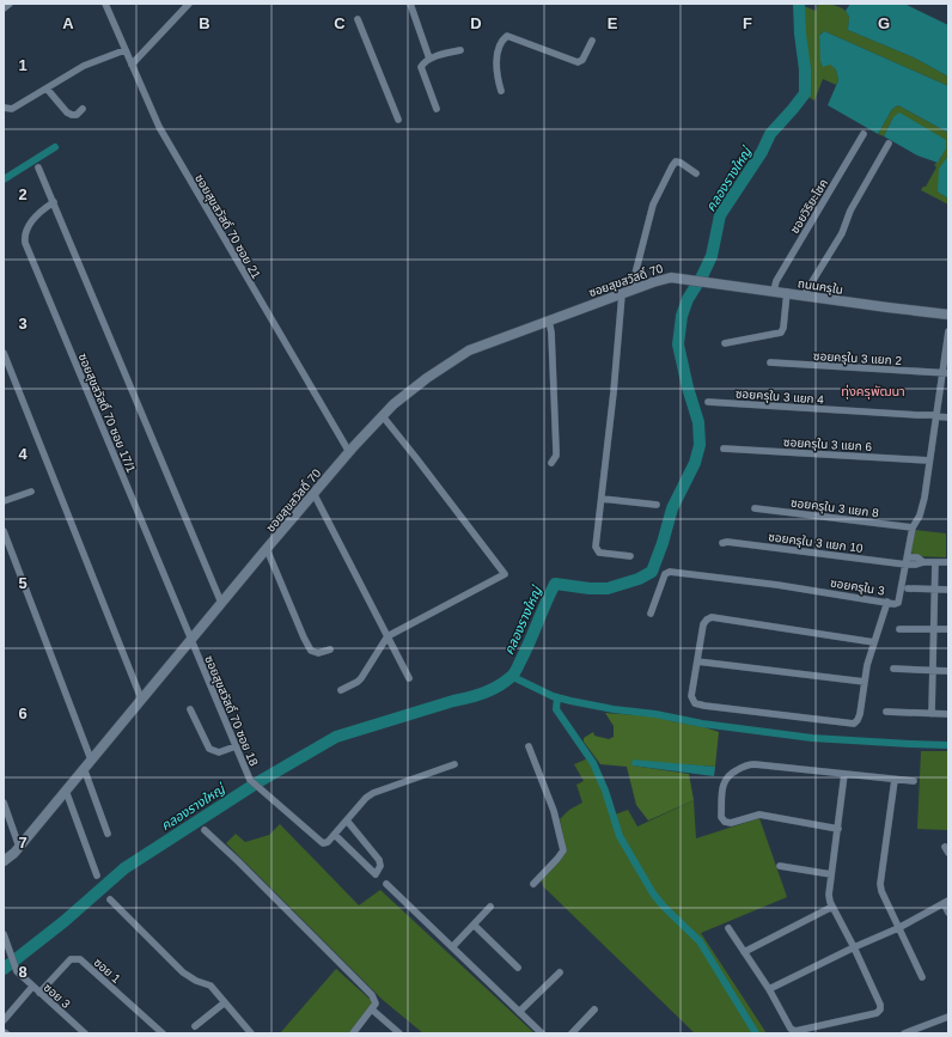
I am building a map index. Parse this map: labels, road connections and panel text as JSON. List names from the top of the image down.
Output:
{
  "streets": {
    "street": [
      "ซอยวิริยะโชค",
      "ซอยสุขสวัสดิ์ 70 ซอย 21",
      "ซอยสุขสวัสดิ์ 70",
      "ถนนครุใน",
      "ซอยครุใน 3 แยก 2",
      "ซอยครุใน 3 แยก 4",
      "ซอยสุขสวัสดิ์ 70 ซอย 17/1",
      "ซอยครุใน 3 แยก 6",
      "ซอยครุใน 3 แยก 8",
      "ซอยครุใน 3 แยก 10",
      "ซอยครุใน 3",
      "ซอยสุขสวัสดิ์ 70 ซอย 18",
      "ซอย 1",
      "ซอย 3"
    ]
  },
  "crossings": [
    ["ซอยวิริยะโชค", "ถนนครุใน"],
    ["ซอยสุขสวัสดิ์ 70 ซอย 21", "ซอยสุขสวัสดิ์ 70"],
    ["ซอยสุขสวัสดิ์ 70", "ถนนครุใน"],
    ["ซอยสุขสวัสดิ์ 70", "ซอยสุขสวัสดิ์ 70 ซอย 17/1"],
    ["ซอยสุขสวัสดิ์ 70", "ซอยสุขสวัสดิ์ 70 ซอย 18"],
    ["ซอยครุใน 3 แยก 2", "ซอยครุใน 3"],
    ["ซอยครุใน 3 แยก 4", "ซอยครุใน 3"],
    ["ซอยสุขสวัสดิ์ 70 ซอย 17/1", "ซอยสุขสวัสดิ์ 70 ซอย 18"],
    ["ซอยครุใน 3 แยก 6", "ซอยครุใน 3"],
    ["ซอยครุใน 3 แยก 8", "ซอยครุใน 3"],
    ["ซอยครุใน 3 แยก 10", "ซอยครุใน 3"],
    ["ซอย 1", "ซอย 3"]
  ],
  "districts": ["ทุ่งครุพัฒนา"],
  "water": ["คลองรางใหญ่"],
  "grid": {
    "columns": [
      "A",
      "B",
      "C",
      "D",
      "E",
      "F",
      "G"
    ],
    "rows": [
      "1",
      "2",
      "3",
      "4",
      "5",
      "6",
      "7",
      "8"
    ]
  }
}
